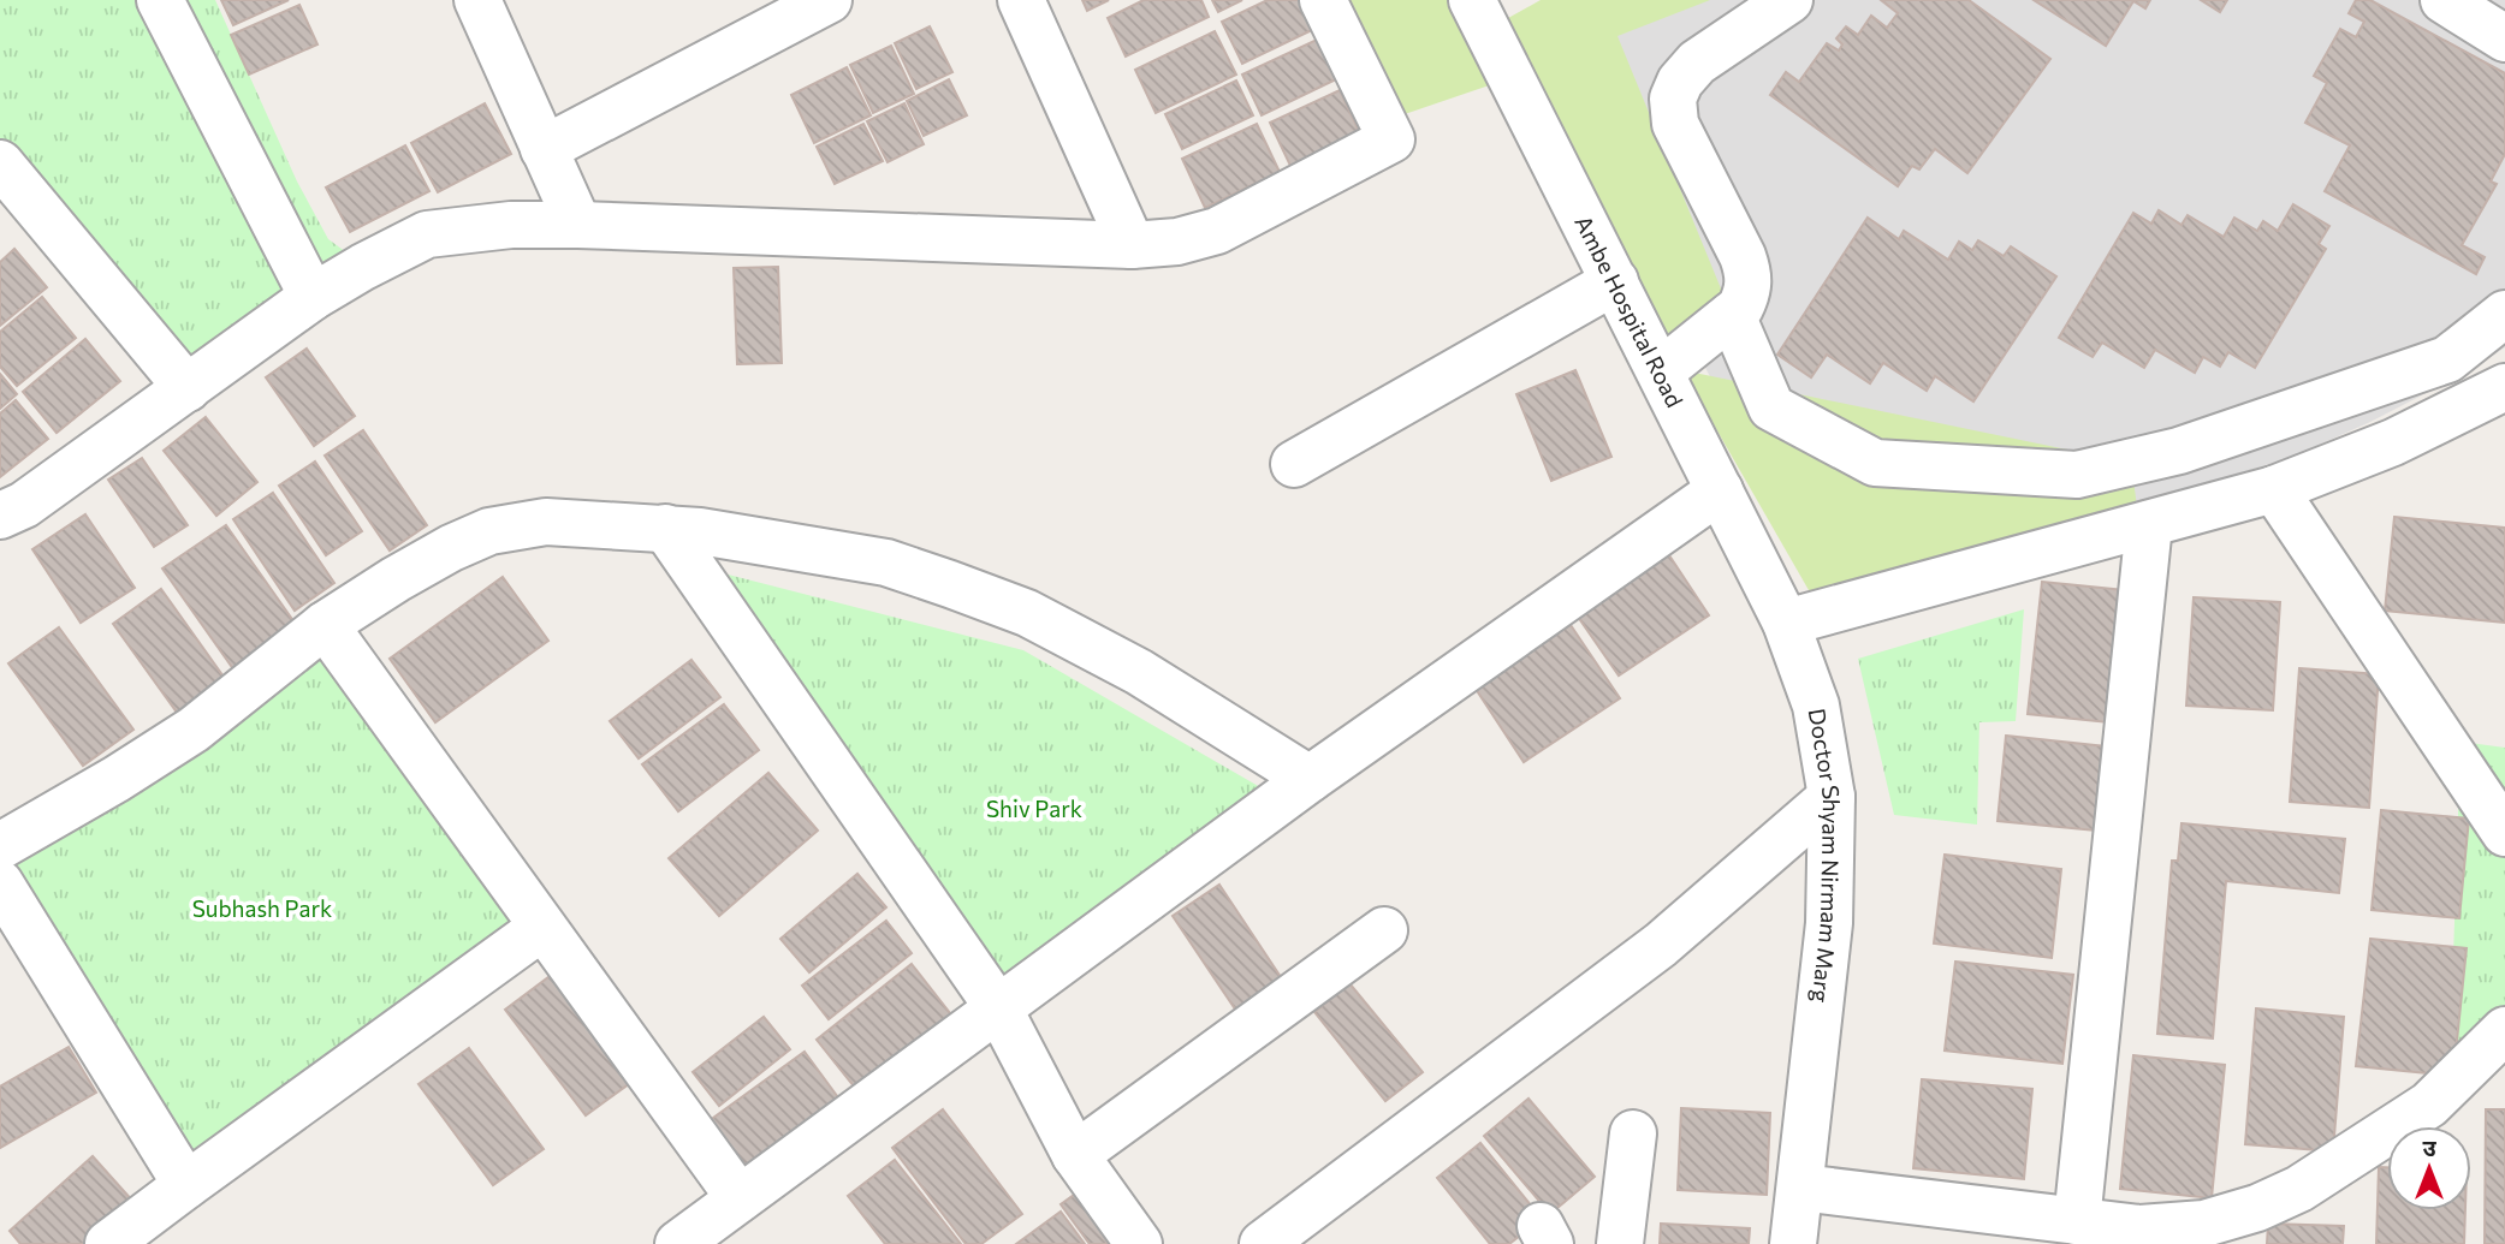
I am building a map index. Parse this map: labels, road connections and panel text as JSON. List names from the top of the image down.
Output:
{
  "streets": {
    "street": ["Ambe Hospital Road", "Doctor Shyam Nirmam Marg"]
  },
  "crossings": [
    ["Ambe Hospital Road", "Doctor Shyam Nirmam Marg"]
  ],
  "parks": ["Shiv Park", "Subhash Park"],
  "north": "top"
}
